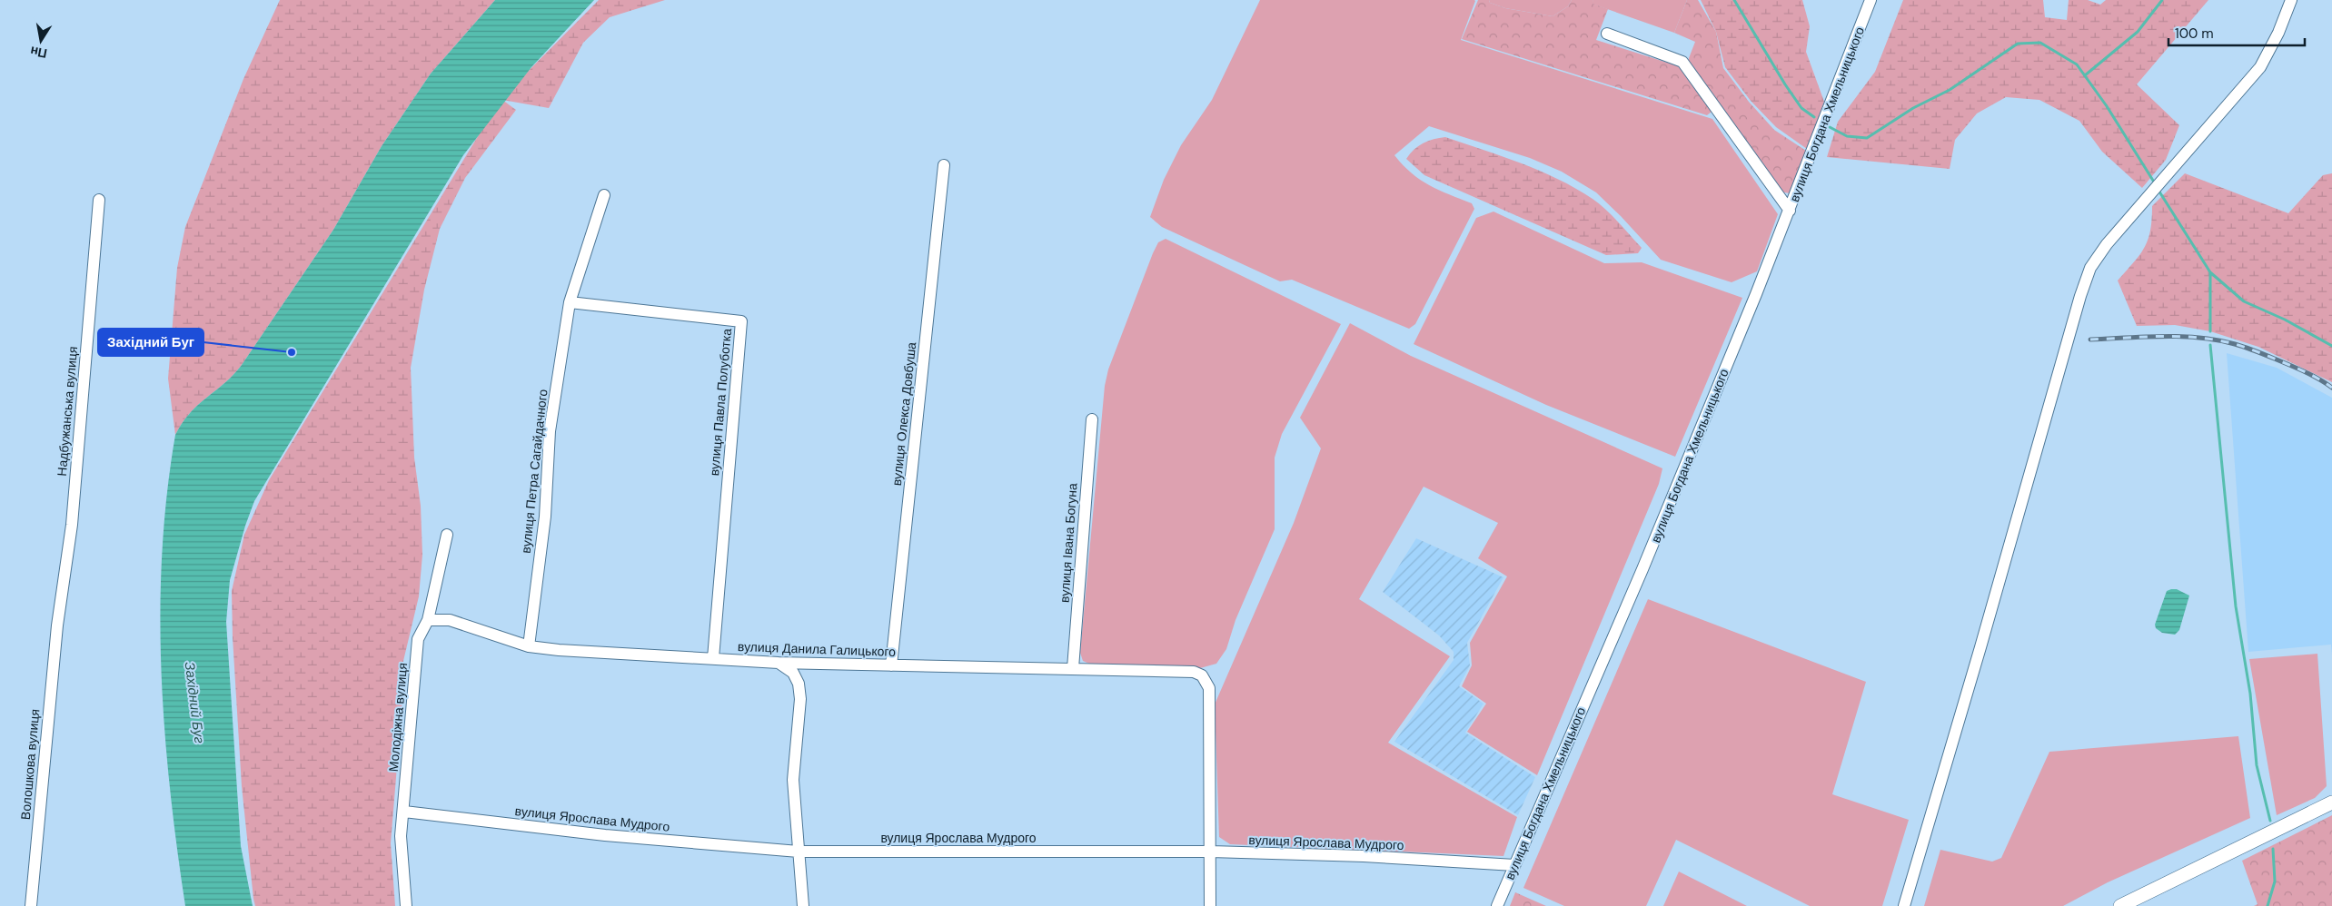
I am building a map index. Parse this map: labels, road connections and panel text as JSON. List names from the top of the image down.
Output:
{
  "streets": {
    "street": [
      "вулиця Богдана Хмельницького",
      "вулиця Павла Полуботка",
      "Надбужанська вулиця",
      "вулиця Олекса Довбуша",
      "вулиця Петра Сагайдачного",
      "вулиця Івана Богуна",
      "вулиця Данила Галицького",
      "Молодіжна вулиця",
      "Волошкова вулиця",
      "вулиця Ярослава Мудрого"
    ]
  },
  "crossings": [
    ["вулиця Богдана Хмельницького", "вулиця Ярослава Мудрого"],
    ["вулиця Павла Полуботка", "вулиця Петра Сагайдачного"],
    ["вулиця Павла Полуботка", "вулиця Данила Галицького"],
    ["Надбужанська вулиця", "Волошкова вулиця"],
    ["вулиця Олекса Довбуша", "вулиця Данила Галицького"],
    ["вулиця Петра Сагайдачного", "вулиця Данила Галицького"],
    ["вулиця Івана Богуна", "вулиця Данила Галицького"],
    ["вулиця Данила Галицького", "Молодіжна вулиця"],
    ["вулиця Данила Галицького", "вулиця Ярослава Мудрого"],
    ["Молодіжна вулиця", "вулиця Ярослава Мудрого"]
  ],
  "water": ["Західний Буг"],
  "places": ["Західний Буг"],
  "scale_bar": "100 m",
  "north": "bottom"
}
